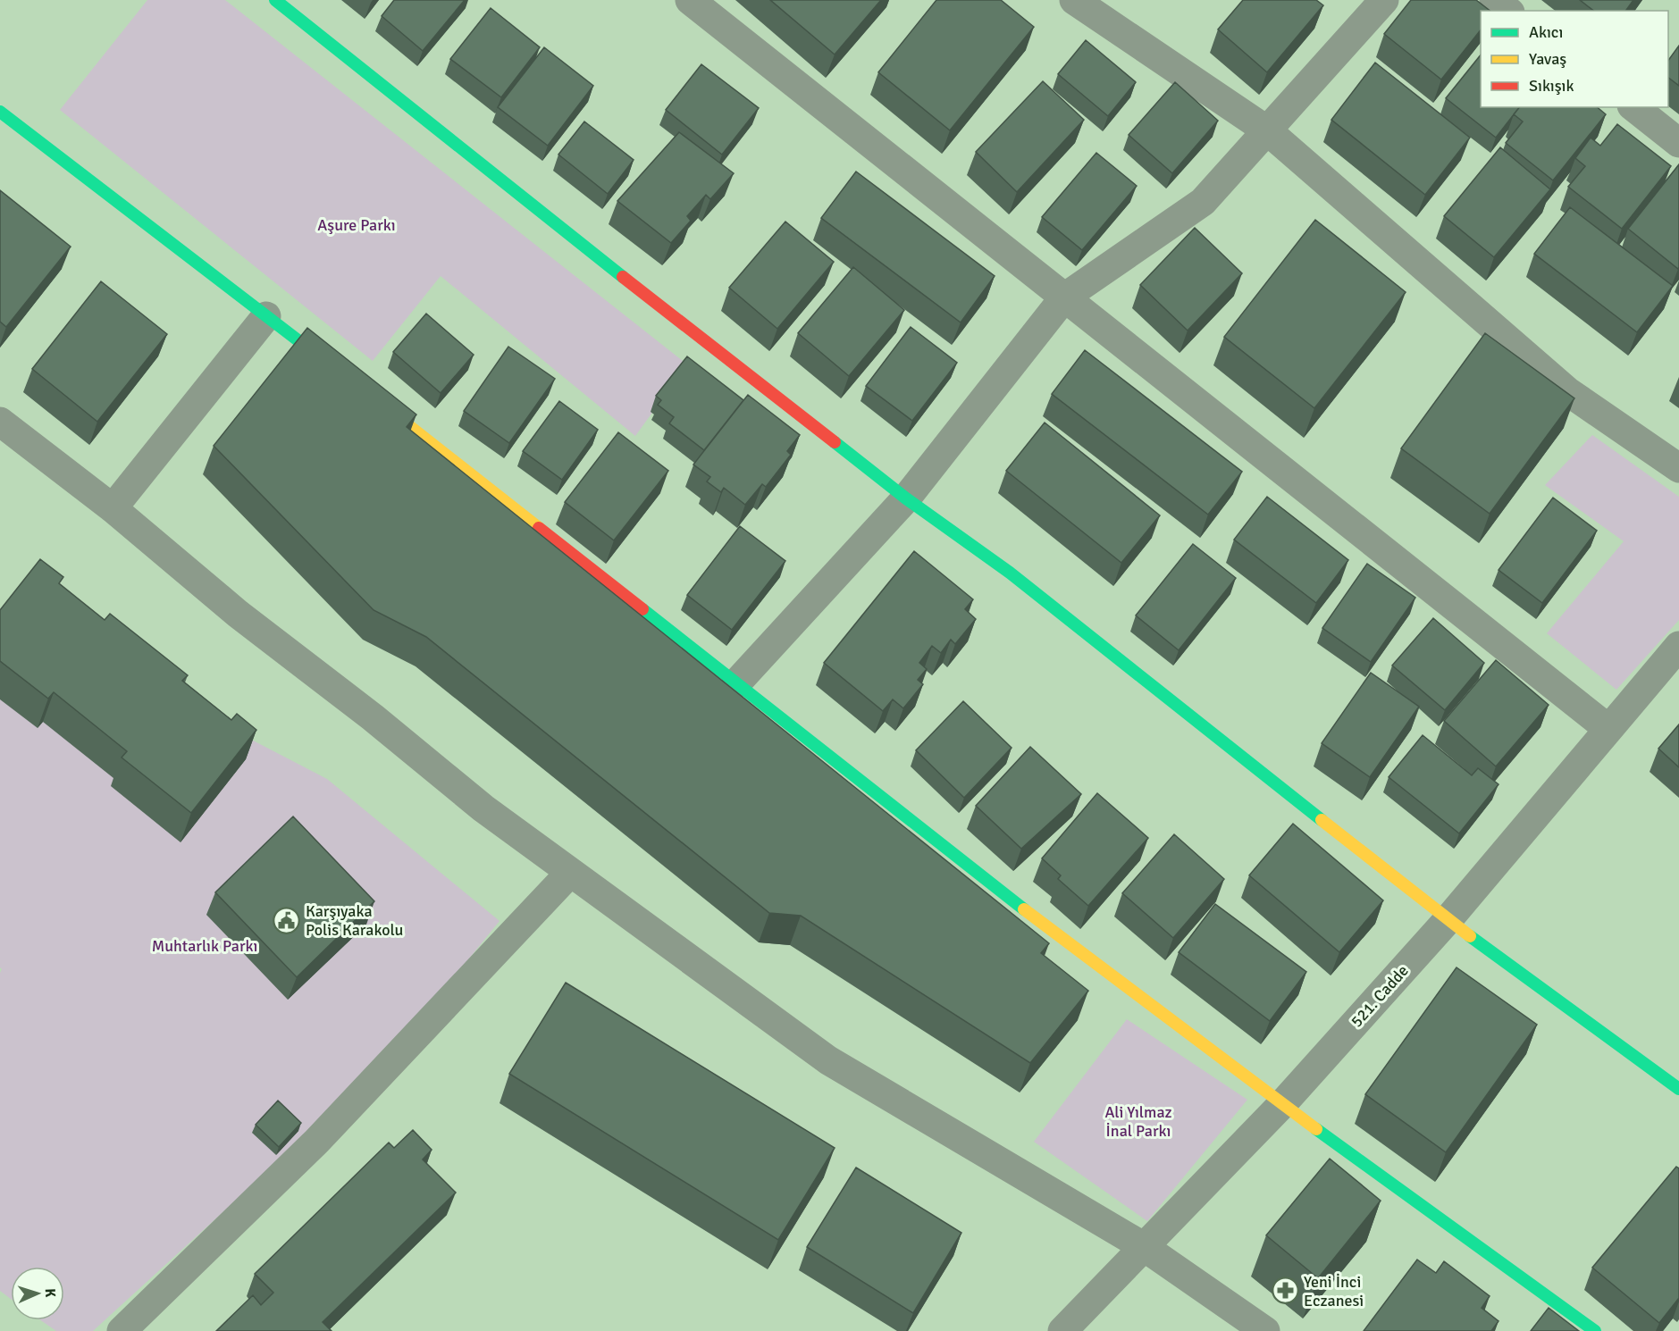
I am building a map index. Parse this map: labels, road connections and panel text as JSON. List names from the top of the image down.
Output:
{
  "streets": {
    "street": ["521. Cadde"]
  },
  "parks": ["Aşure Parkı", "Muhtarlık Parkı", "Ali Yılmaz İnal Parkı"],
  "places": {
    "public building": ["Karşıyaka Polis Karakolu"],
    "pharmacy": ["Yeni İnci Eczanesi"]
  },
  "legend": ["Akıcı", "Yavaş", "Sıkışık"],
  "north": "right"
}
